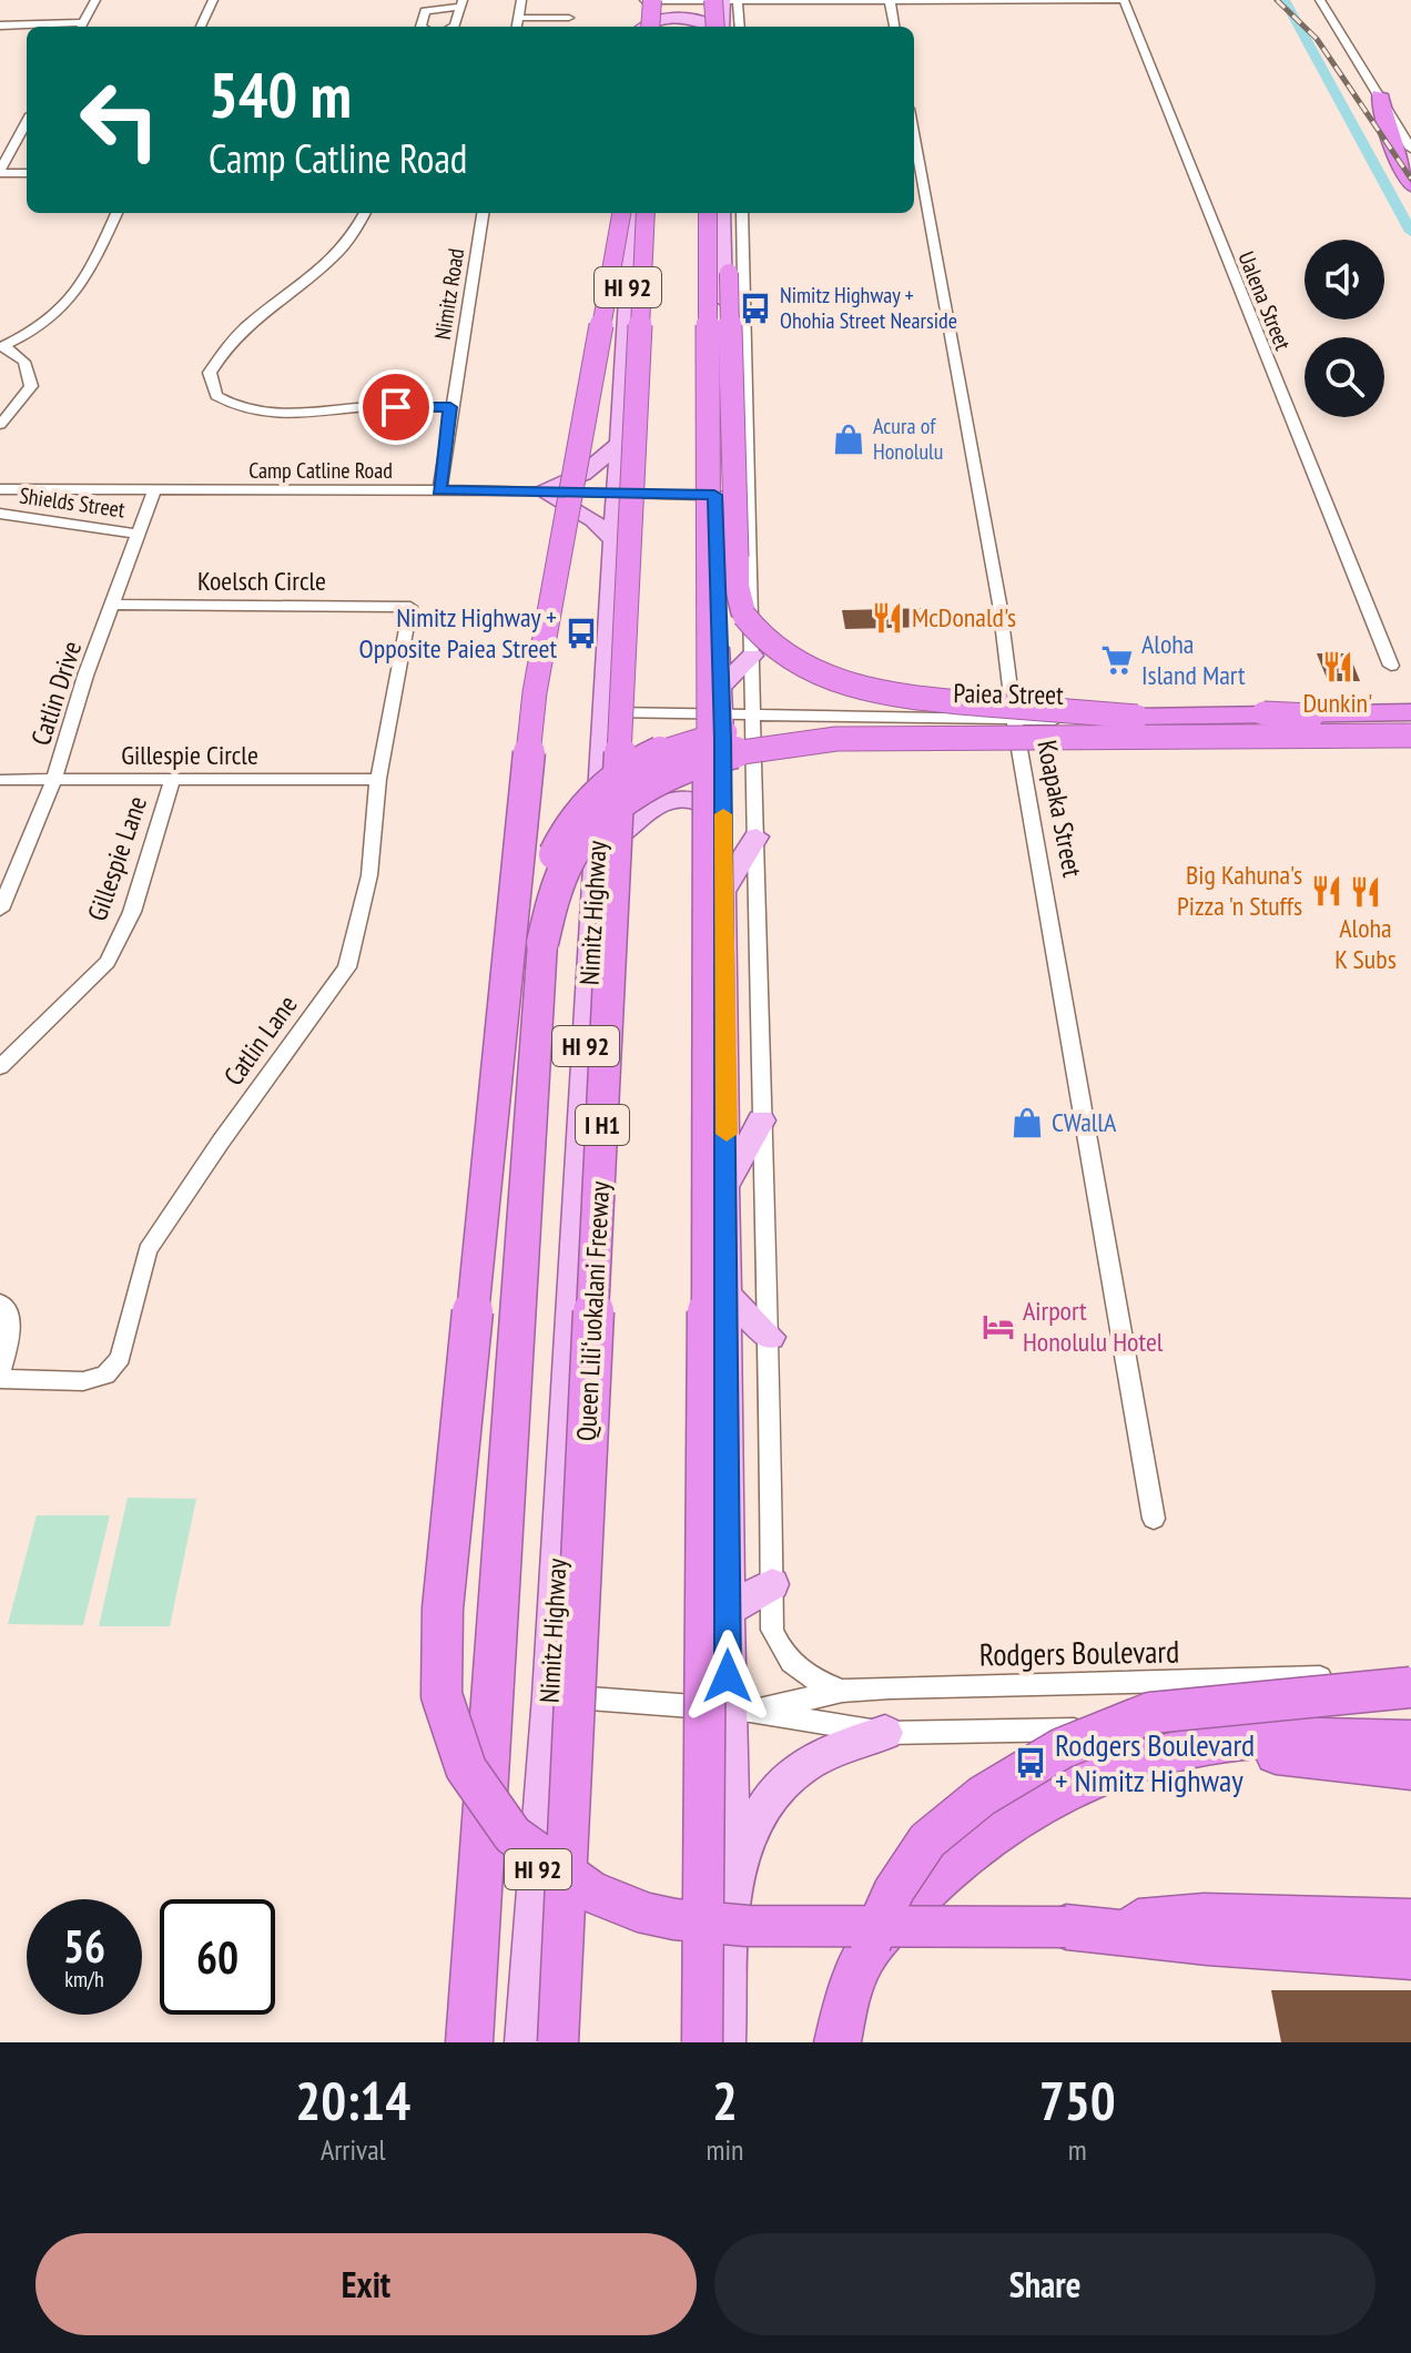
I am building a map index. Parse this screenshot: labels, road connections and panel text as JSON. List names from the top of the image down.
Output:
{
  "streets": {
    "highway": ["I H1", "Queen Liliʻuokalani Freeway"],
    "main road": ["HI 92", "Nimitz Highway"],
    "street": [
      "Nimitz Road",
      "Ualena Street",
      "Camp Catline Road",
      "Shields Street",
      "Koelsch Circle",
      "Catlin Drive",
      "Paiea Street",
      "Gillespie Circle",
      "Koapaka Street",
      "Gillespie Lane",
      "Catlin Lane",
      "Rodgers Boulevard"
    ]
  },
  "crossings": [
    ["Nimitz Road", "Camp Catline Road"],
    ["Camp Catline Road", "Catlin Drive"],
    ["Camp Catline Road", "Nimitz Highway"],
    ["Shields Street", "Catlin Drive"],
    ["Koelsch Circle", "Catlin Drive"],
    ["Koelsch Circle", "Catlin Lane"],
    ["Catlin Drive", "Gillespie Circle"],
    ["Paiea Street", "Koapaka Street"],
    ["Paiea Street", "Nimitz Highway"],
    ["Gillespie Circle", "Gillespie Lane"],
    ["Gillespie Circle", "Catlin Lane"],
    ["Nimitz Highway", "Rodgers Boulevard"]
  ],
  "places": {
    "bus stop": ["Nimitz Highway + Ohohia Street Nearside", "Nimitz Highway + Opposite Paiea Street", "Rodgers Boulevard + Nimitz Highway"],
    "shop": ["Acura of Honolulu", "CWallA"],
    "restaurant": [
      "McDonald's",
      "Dunkin'",
      "Big Kahuna's Pizza 'n Stuffs",
      "Aloha K Subs"
    ],
    "supermarket": ["Aloha Island Mart"],
    "hotel": ["Airport Honolulu Hotel"]
  },
  "page": {
    "turn": ["540 m", "Camp Catline Road"],
    "speed": "56 km/h",
    "limit": "60",
    "eta": [
      "20:14",
      "Arrival",
      "2",
      "min",
      "750",
      "m"
    ],
    "buttons": ["Exit", "Share"]
  }
}
